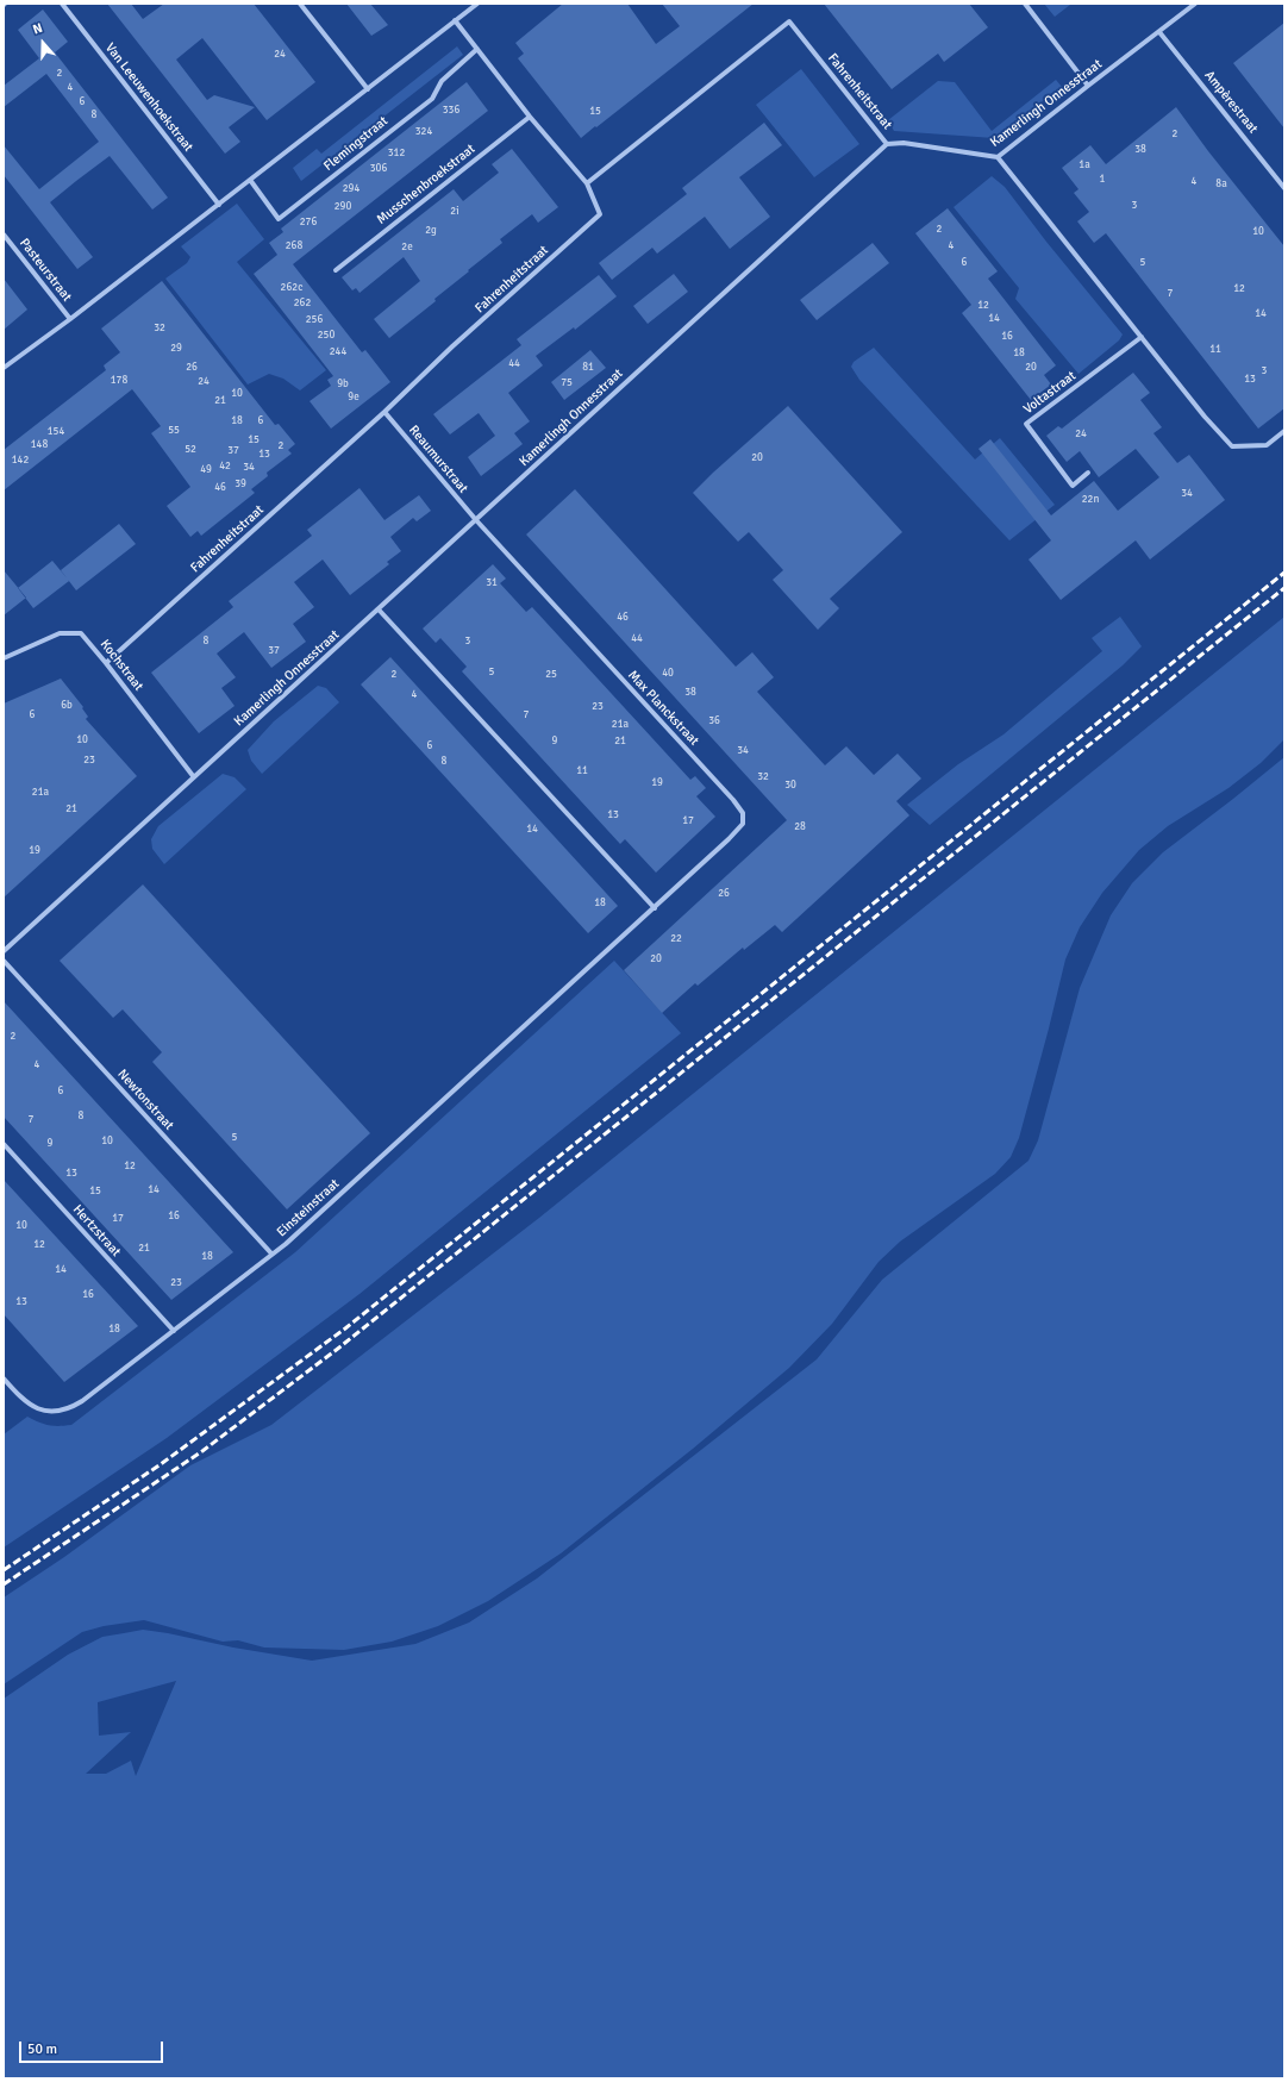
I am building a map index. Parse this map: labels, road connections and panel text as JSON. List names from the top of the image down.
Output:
{
  "streets": {
    "street": [
      "Fahrenheitstraat",
      "Van Leeuwenhoekstraat",
      "Ampèrestraat",
      "Kamerlingh Onnesstraat",
      "Flemingstraat",
      "Musschenbroekstraat",
      "Pasteurstraat",
      "Voltastraat",
      "Reaumurstraat",
      "Kochstraat",
      "Max Planckstraat",
      "Newtonstraat",
      "Einsteinstraat",
      "Hertzstraat"
    ]
  },
  "crossings": [
    ["Fahrenheitstraat", "Kamerlingh Onnesstraat"],
    ["Fahrenheitstraat", "Reaumurstraat"],
    ["Fahrenheitstraat", "Kochstraat"],
    ["Ampèrestraat", "Kamerlingh Onnesstraat"],
    ["Kamerlingh Onnesstraat", "Reaumurstraat"],
    ["Kamerlingh Onnesstraat", "Kochstraat"],
    ["Kamerlingh Onnesstraat", "Max Planckstraat"],
    ["Reaumurstraat", "Max Planckstraat"],
    ["Max Planckstraat", "Einsteinstraat"],
    ["Newtonstraat", "Einsteinstraat"],
    ["Einsteinstraat", "Hertzstraat"]
  ],
  "house_numbers": [
    "24",
    "2",
    "4",
    "6",
    "336",
    "15",
    "8",
    "324",
    "2",
    "38",
    "312",
    "1a",
    "306",
    "1",
    "4",
    "8a",
    "294",
    "3",
    "290",
    "2i",
    "276",
    "2",
    "2g",
    "10",
    "268",
    "4",
    "2e",
    "6",
    "5",
    "262c",
    "12",
    "7",
    "262",
    "12",
    "14",
    "14",
    "256",
    "32",
    "250",
    "16",
    "29",
    "11",
    "244",
    "18",
    "44",
    "26",
    "81",
    "20",
    "3",
    "13",
    "178",
    "24",
    "75",
    "9b",
    "10",
    "9e",
    "21",
    "18",
    "6",
    "55",
    "154",
    "24",
    "15",
    "148",
    "2",
    "52",
    "37",
    "13",
    "20",
    "142",
    "42",
    "34",
    "49",
    "39",
    "46",
    "34",
    "22n",
    "31",
    "46",
    "44",
    "8",
    "3",
    "37",
    "5",
    "40",
    "2",
    "25",
    "38",
    "4",
    "6b",
    "23",
    "6",
    "7",
    "36",
    "21a",
    "10",
    "9",
    "21",
    "6",
    "34",
    "23",
    "8",
    "11",
    "32",
    "19",
    "30",
    "21a",
    "21",
    "13",
    "17",
    "28",
    "14",
    "19",
    "26",
    "18",
    "22",
    "20",
    "2",
    "4",
    "6",
    "8",
    "7",
    "5",
    "10",
    "9",
    "12",
    "13",
    "14",
    "15",
    "16",
    "17",
    "10",
    "12",
    "21",
    "18",
    "14",
    "23",
    "16",
    "13",
    "18"
  ],
  "scale_bar": "50 m",
  "north": "top"
}
